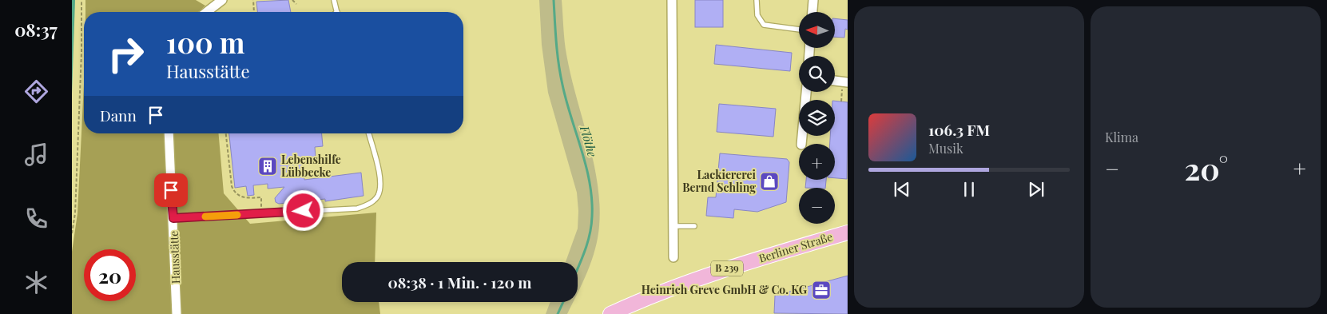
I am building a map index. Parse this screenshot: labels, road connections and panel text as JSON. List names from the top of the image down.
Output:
{
  "streets": {
    "main road": ["Berliner Straße", "B 239"],
    "street": ["Hausstätte"]
  },
  "water": ["Flöthe"],
  "places": {
    "building": ["Lebenshilfe Lübbecke"],
    "shop": ["Lackiererei Bernd Schling"],
    "office": ["Heinrich Greve GmbH & Co. KG"]
  },
  "north": "left",
  "page": {
    "tabs": "08:37",
    "tile": "Klima",
    "map_buttons": ["+", "−"],
    "turn": ["100 m", "Hausstätte"],
    "then": "Dann",
    "song": ["106.3 FM", "Musik"],
    "heat": ["−", "20°", "+"],
    "limit": "20",
    "trip": "08:38 · 1 Min. · 120 m"
  }
}
